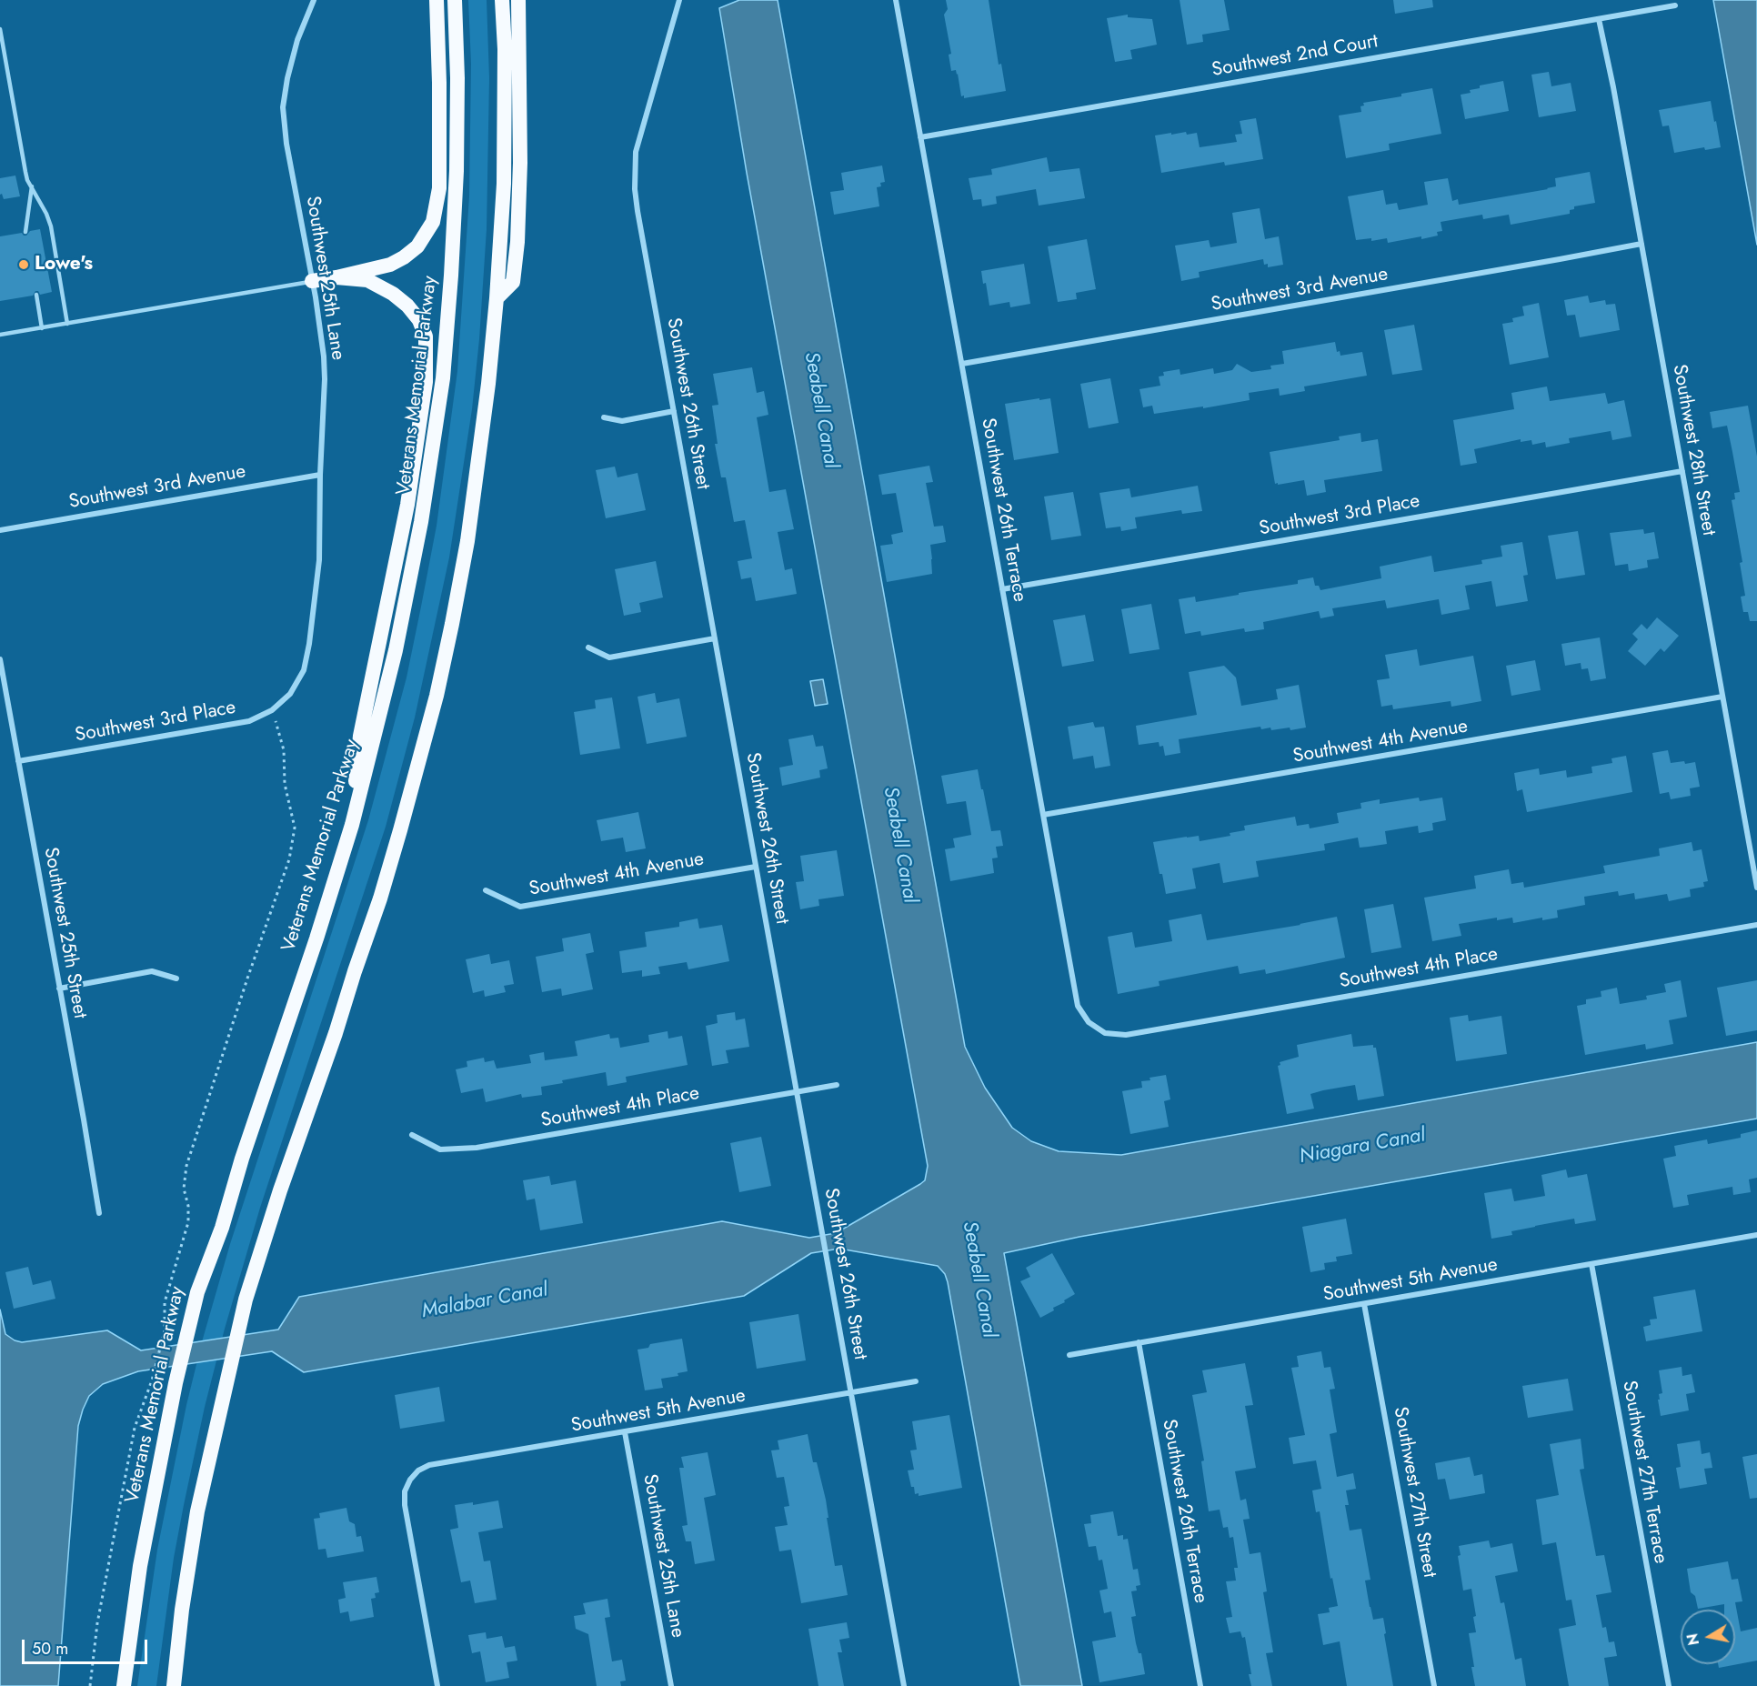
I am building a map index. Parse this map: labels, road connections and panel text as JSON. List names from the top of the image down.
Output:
{
  "streets": {
    "highway": ["Veterans Memorial Parkway"],
    "street": [
      "Southwest 2nd Court",
      "Southwest 25th Lane",
      "Southwest 3rd Avenue",
      "Southwest 26th Street",
      "Southwest 28th Street",
      "Southwest 26th Terrace",
      "Southwest 3rd Place",
      "Southwest 4th Avenue",
      "Southwest 25th Street",
      "Southwest 4th Place",
      "Southwest 5th Avenue",
      "Southwest 27th Terrace",
      "Southwest 27th Street"
    ]
  },
  "crossings": [
    ["Southwest 2nd Court", "Southwest 28th Street"],
    ["Southwest 2nd Court", "Southwest 26th Terrace"],
    ["Southwest 25th Lane", "Southwest 3rd Avenue"],
    ["Southwest 25th Lane", "Southwest 3rd Place"],
    ["Southwest 25th Lane", "Southwest 5th Avenue"],
    ["Southwest 3rd Avenue", "Southwest 28th Street"],
    ["Southwest 3rd Avenue", "Southwest 26th Terrace"],
    ["Southwest 26th Street", "Southwest 4th Avenue"],
    ["Southwest 26th Street", "Southwest 4th Place"],
    ["Southwest 26th Street", "Southwest 5th Avenue"],
    ["Southwest 28th Street", "Southwest 3rd Place"],
    ["Southwest 28th Street", "Southwest 4th Avenue"],
    ["Southwest 26th Terrace", "Southwest 3rd Place"],
    ["Southwest 26th Terrace", "Southwest 4th Avenue"],
    ["Southwest 26th Terrace", "Southwest 4th Place"],
    ["Southwest 26th Terrace", "Southwest 5th Avenue"],
    ["Southwest 3rd Place", "Southwest 25th Street"],
    ["Southwest 5th Avenue", "Southwest 27th Terrace"],
    ["Southwest 5th Avenue", "Southwest 27th Street"]
  ],
  "water": ["Seabell Canal", "Niagara Canal", "Malabar Canal"],
  "places": ["Lowe's"],
  "scale_bar": "50 m",
  "north": "left"
}
